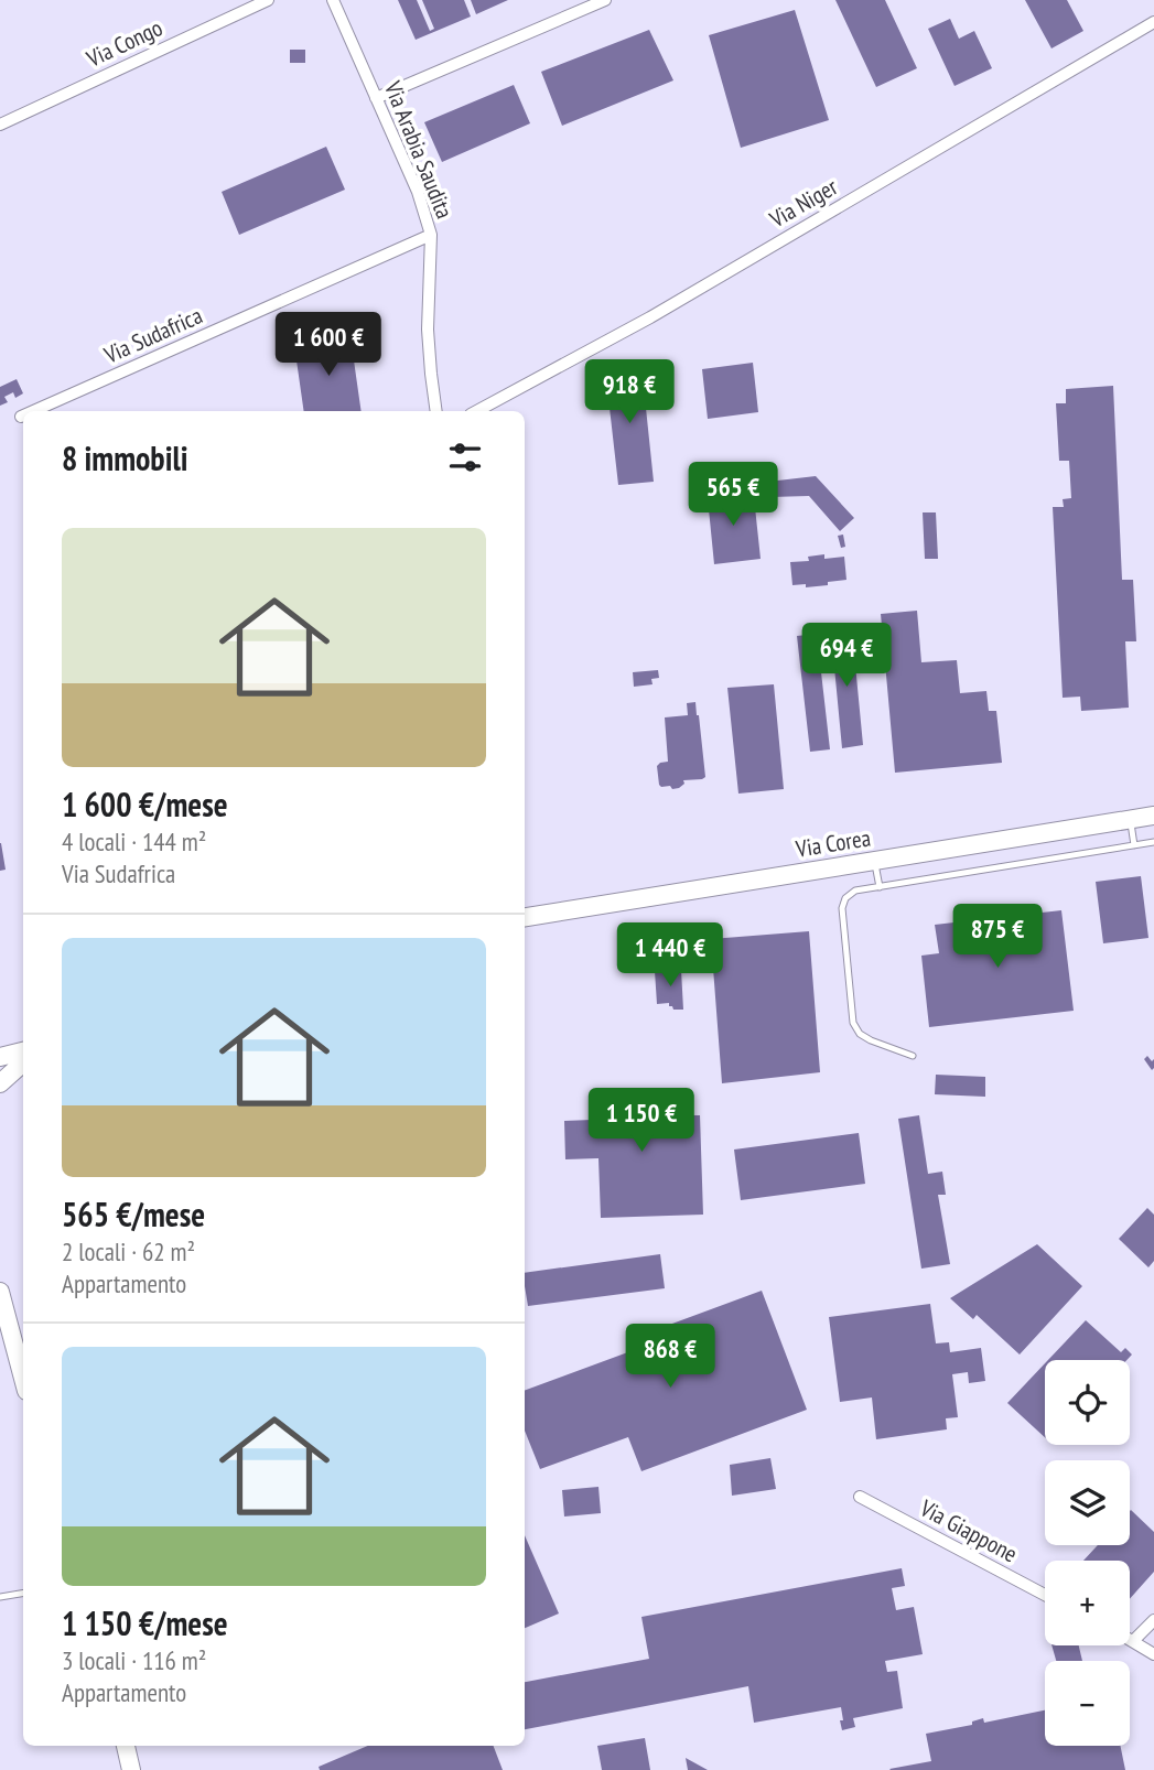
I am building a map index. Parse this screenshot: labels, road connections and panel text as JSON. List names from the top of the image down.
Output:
{
  "streets": {
    "street": [
      "Via Congo",
      "Via Arabia Saudita",
      "Via Niger",
      "Via Sudafrica",
      "Via Corea",
      "Via Giappone"
    ]
  },
  "crossings": [
    ["Via Arabia Saudita", "Via Sudafrica"]
  ],
  "page": {
    "price": [
      "1 600 €",
      "918 €",
      "565 €",
      "694 €",
      "875 €",
      "1 440 €",
      "1 150 €",
      "868 €"
    ],
    "heading": "8 immobili",
    "list": [
      {
        "name": "1 600 €/mese",
        "note": "4 locali · 144 m² · Via Sudafrica"
      },
      {
        "name": "565 €/mese",
        "note": "2 locali · 62 m² · Appartamento"
      },
      {
        "name": "1 150 €/mese",
        "note": "3 locali · 116 m² · Appartamento"
      }
    ],
    "map_buttons": ["+", "−"]
  }
}
